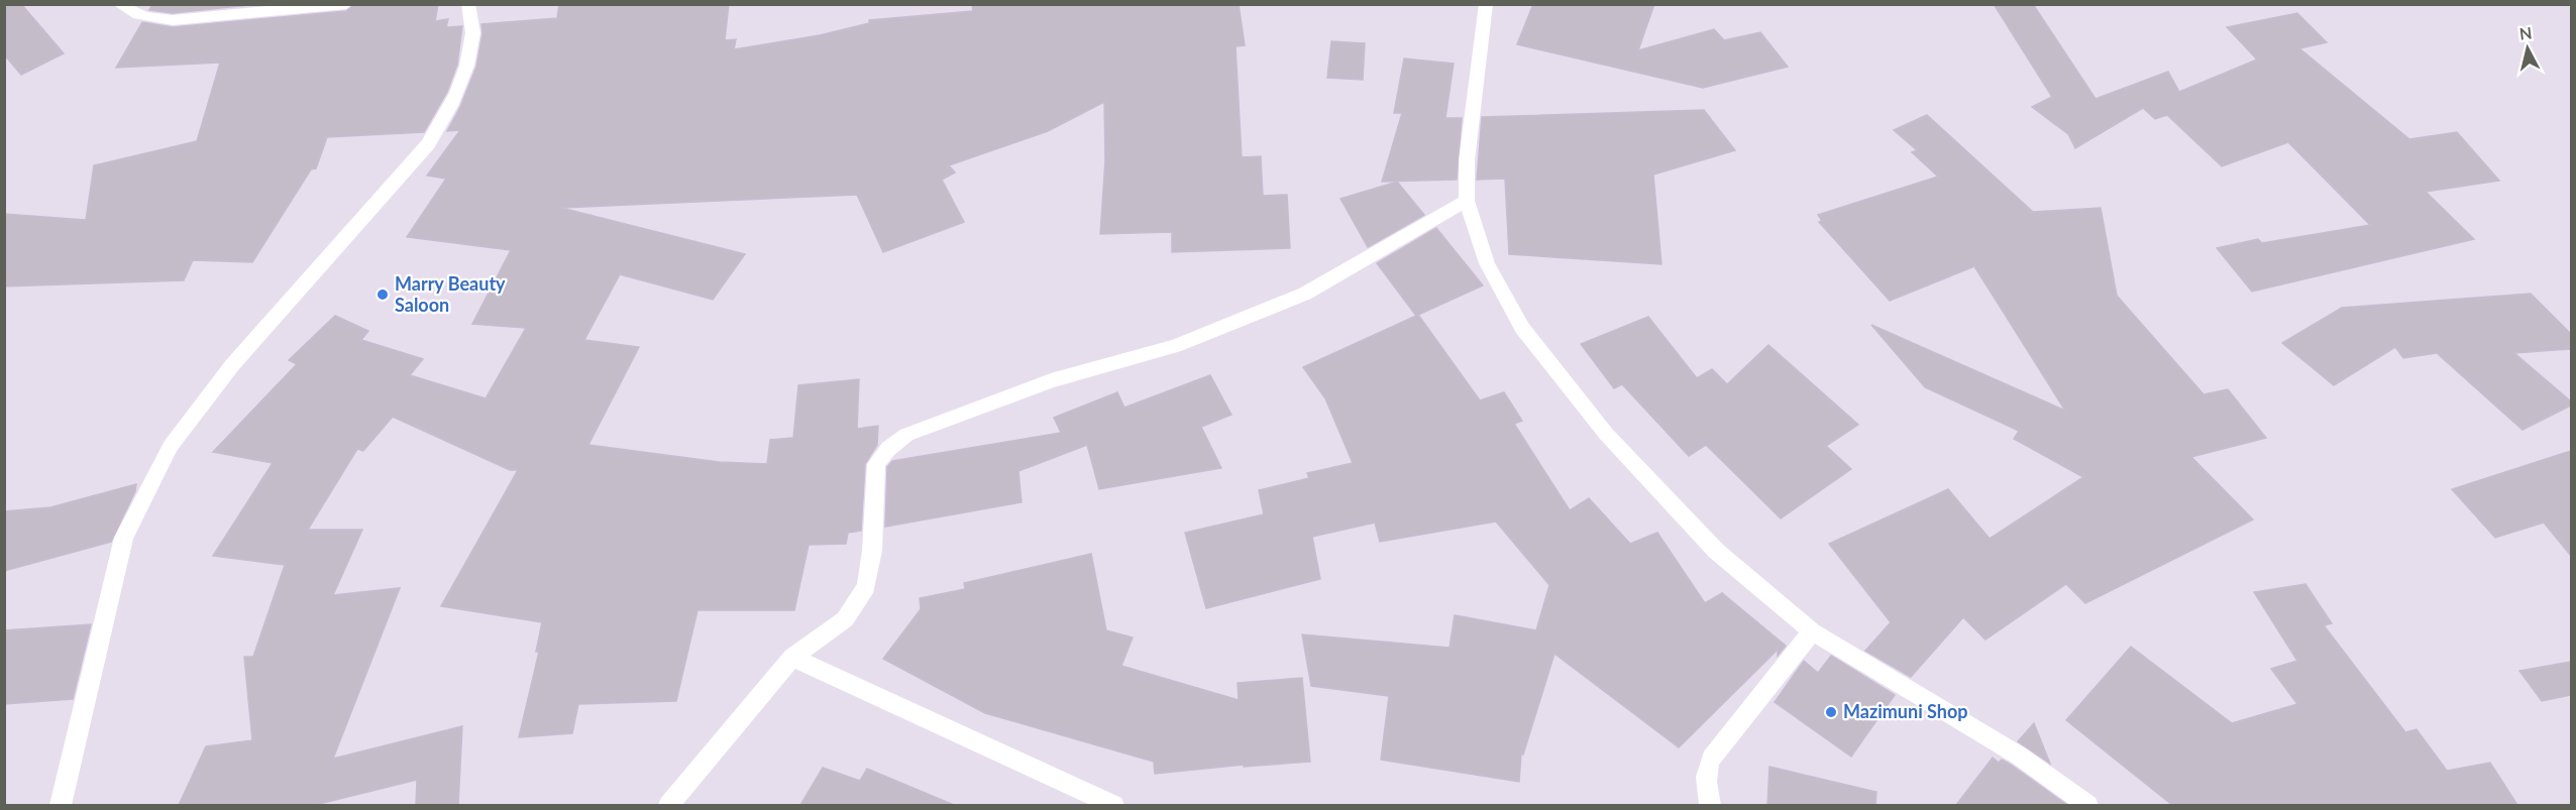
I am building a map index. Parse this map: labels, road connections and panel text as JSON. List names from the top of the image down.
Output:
{
  "places": ["Marry Beauty Saloon", "Mazimuni Shop"],
  "north": "top"
}
